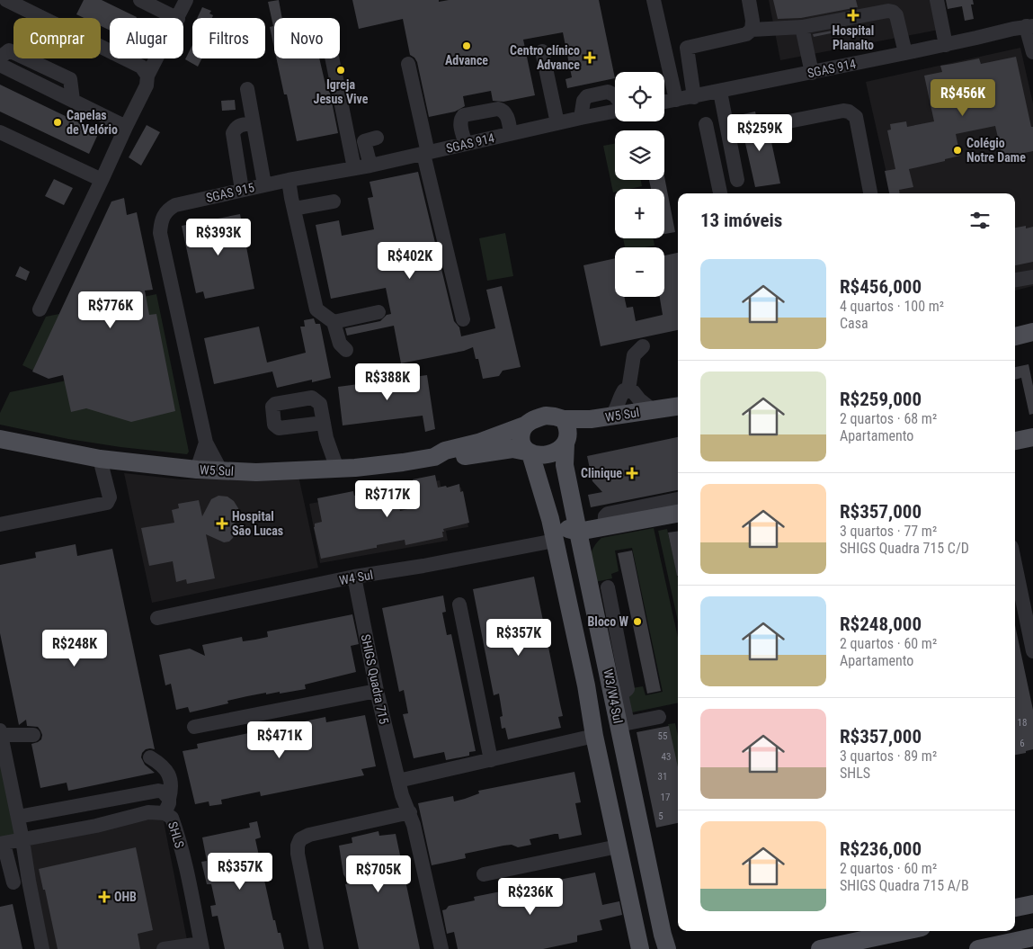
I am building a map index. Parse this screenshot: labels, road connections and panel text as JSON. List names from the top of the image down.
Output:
{
  "streets": {
    "main road": ["W5 Sul", "W3/W4 Sul"],
    "street": [
      "SGAS 914",
      "SGAS 915",
      "W4 Sul",
      "SHIGS Quadra 715",
      "SHLS"
    ]
  },
  "crossings": [
    ["SGAS 914", "SGAS 915"],
    ["SGAS 915", "W5 Sul"],
    ["W5 Sul", "W3/W4 Sul"],
    ["W4 Sul", "SHIGS Quadra 715"],
    ["W4 Sul", "W3/W4 Sul"]
  ],
  "places": {
    "health": [
      "Hospital Planalto",
      "Centro clínico Advance",
      "Clinique",
      "Hospital São Lucas",
      "OHB"
    ],
    "other": [
      "Advance",
      "Igreja Jesus Vive",
      "Capelas de Velório",
      "Colégio Notre Dame",
      "Bloco W"
    ]
  },
  "house_numbers": [
    "18",
    "55",
    "6",
    "43",
    "31",
    "17",
    "5"
  ],
  "page": {
    "chip": [
      "Comprar",
      "Alugar",
      "Filtros",
      "Novo"
    ],
    "map_buttons": ["+", "−"],
    "price": [
      "R$456K",
      "R$259K",
      "R$393K",
      "R$402K",
      "R$776K",
      "R$388K",
      "R$717K",
      "R$357K",
      "R$248K",
      "R$471K",
      "R$357K",
      "R$705K",
      "R$236K"
    ],
    "heading": "13 imóveis",
    "list": [
      {
        "name": "R$456,000",
        "note": "4 quartos · 100 m² · Casa"
      },
      {
        "name": "R$259,000",
        "note": "2 quartos · 68 m² · Apartamento"
      },
      {
        "name": "R$357,000",
        "note": "3 quartos · 77 m² · SHIGS Quadra 715 C/D"
      },
      {
        "name": "R$248,000",
        "note": "2 quartos · 60 m² · Apartamento"
      },
      {
        "name": "R$357,000",
        "note": "3 quartos · 89 m² · SHLS"
      },
      {
        "name": "R$236,000",
        "note": "2 quartos · 60 m² · SHIGS Quadra 715 A/B"
      }
    ]
  }
}
